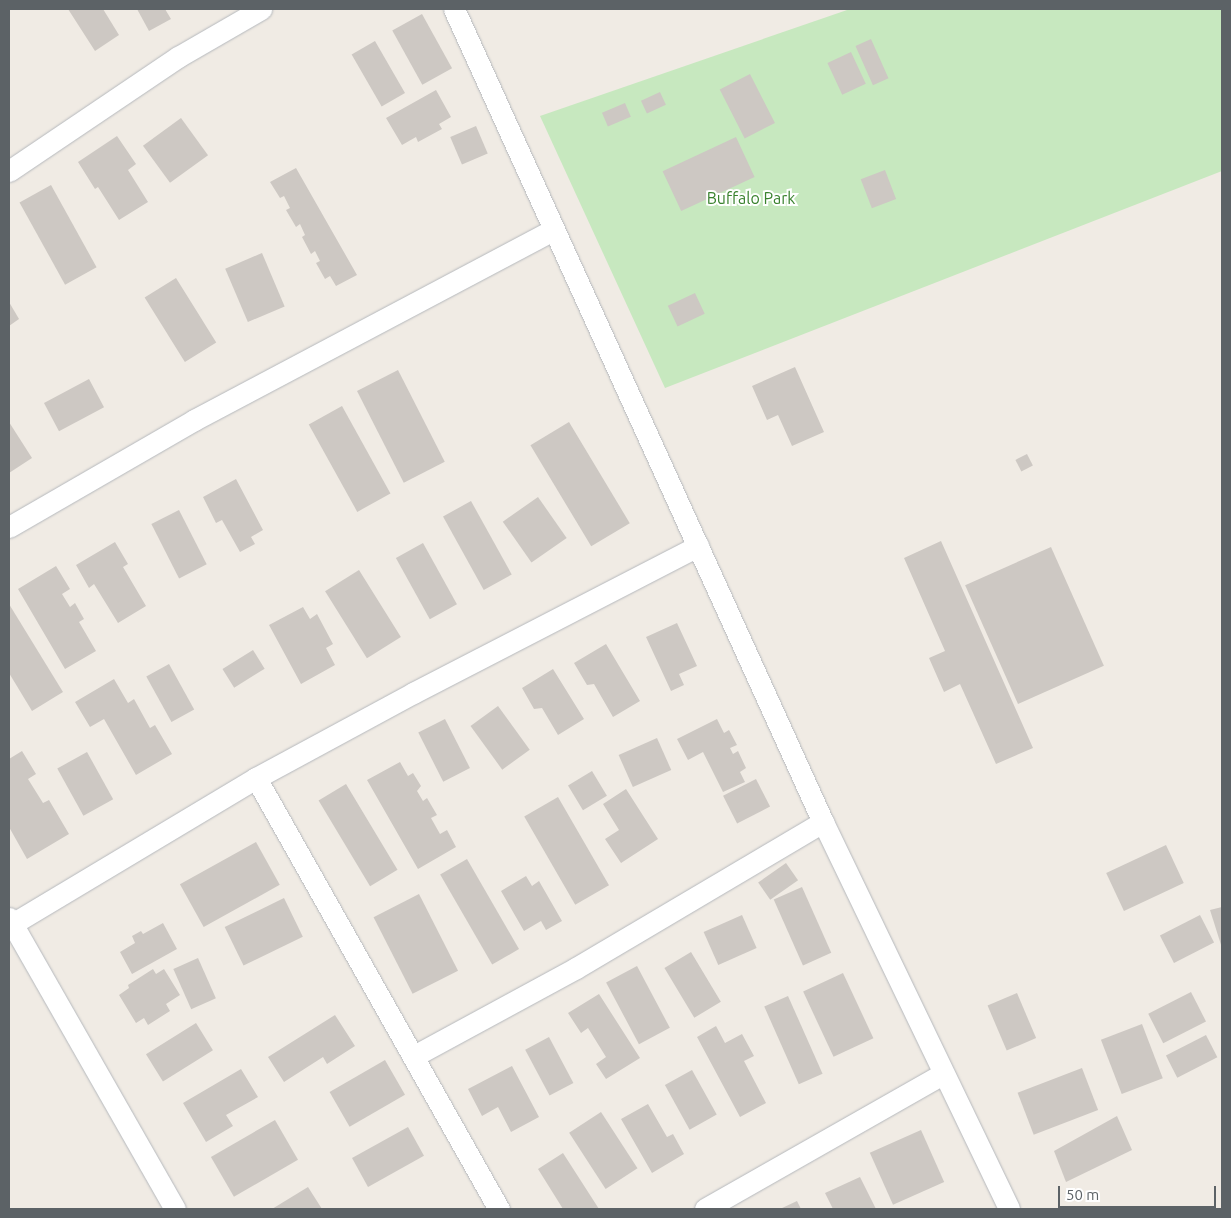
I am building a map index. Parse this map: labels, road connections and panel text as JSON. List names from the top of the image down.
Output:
{
  "parks": ["Buffalo Park"],
  "scale_bar": "50 m"
}
